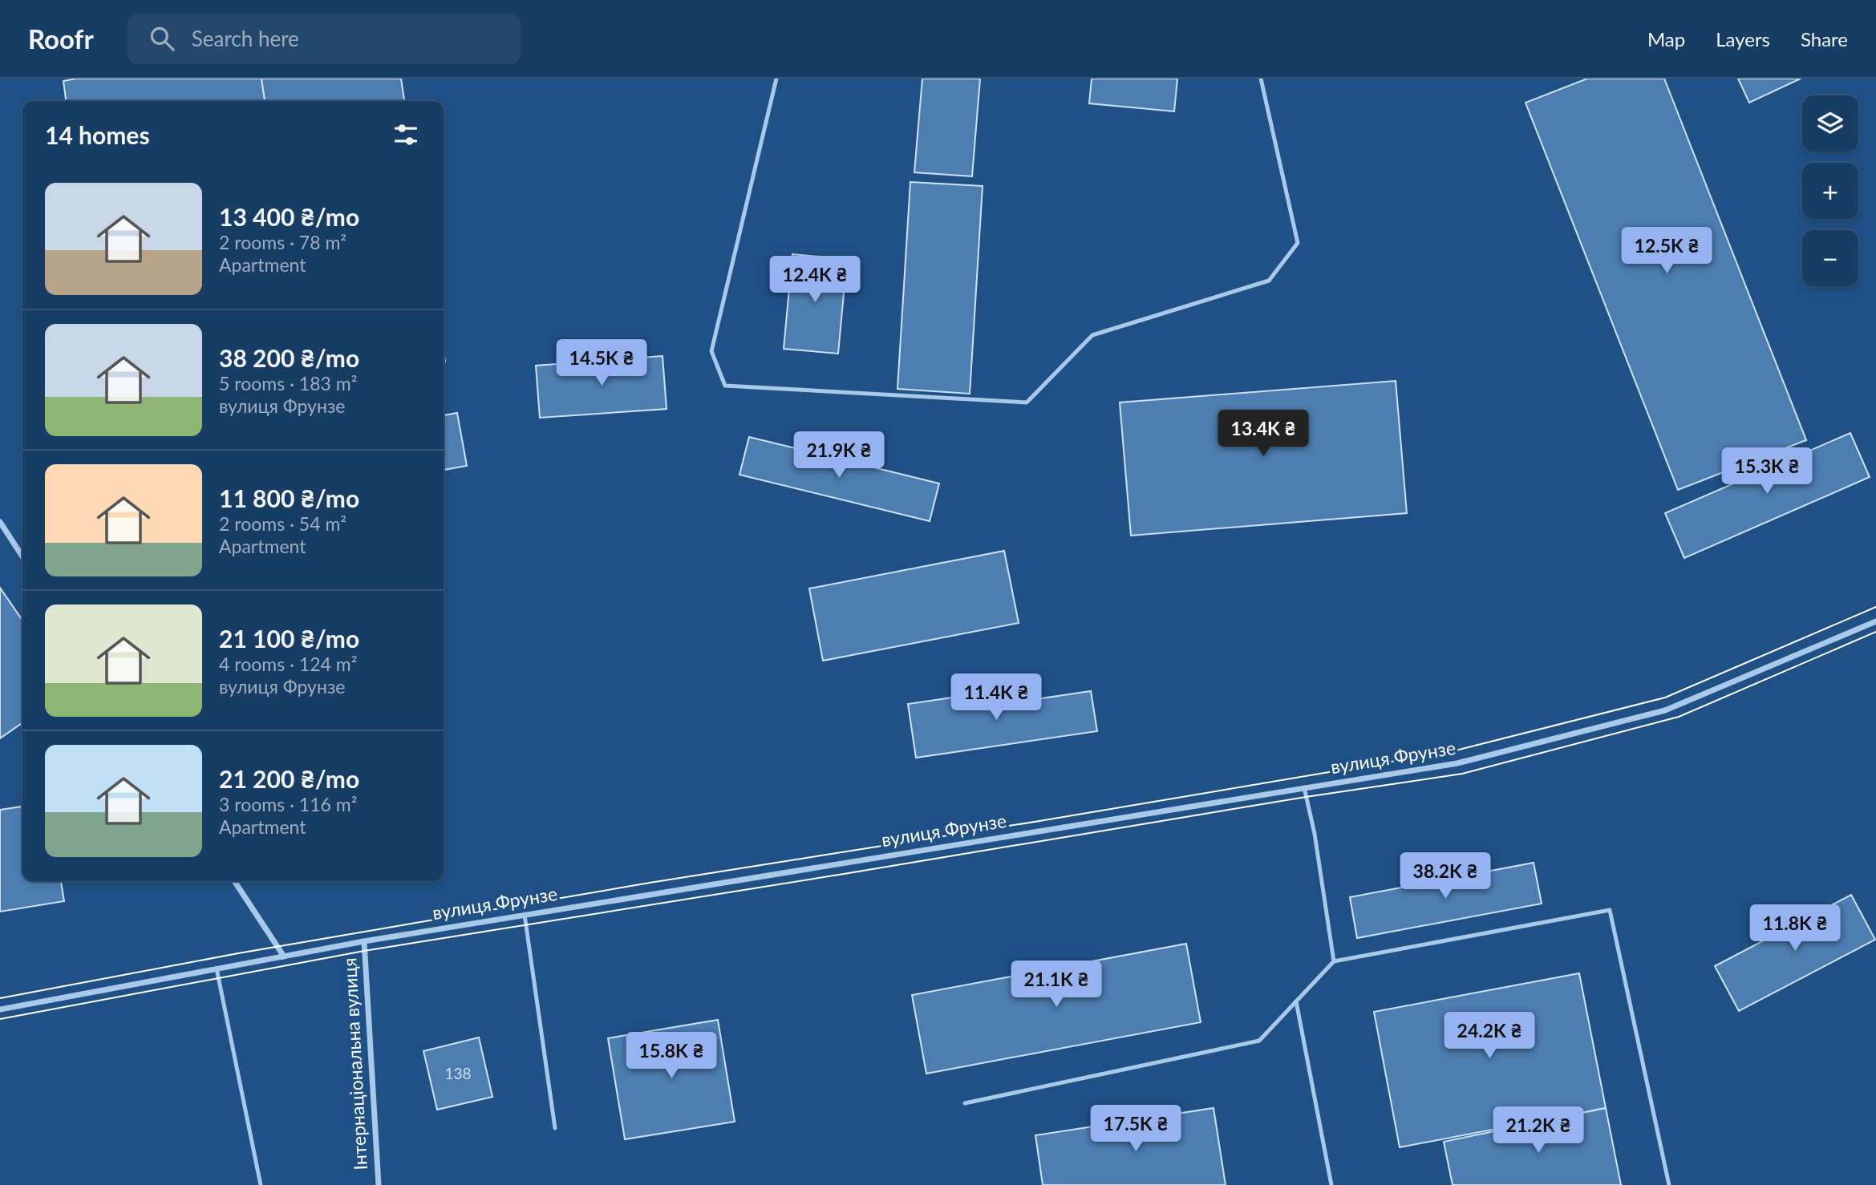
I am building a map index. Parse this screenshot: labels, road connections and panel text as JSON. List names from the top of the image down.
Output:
{
  "streets": {
    "street": ["вулиця Фрунзе", "Інтернаціональна вулиця"]
  },
  "crossings": [
    ["вулиця Фрунзе", "Інтернаціональна вулиця"]
  ],
  "house_numbers": ["138"],
  "page": {
    "header": "Roofr",
    "search": "Search here",
    "nav": ["Map", "Layers", "Share"],
    "map_buttons": ["+", "−"],
    "heading": "14 homes",
    "list": [
      {
        "name": "13 400 ₴/mo",
        "note": "2 rooms · 78 m² · Apartment"
      },
      {
        "name": "38 200 ₴/mo",
        "note": "5 rooms · 183 m² · вулиця Фрунзе"
      },
      {
        "name": "11 800 ₴/mo",
        "note": "2 rooms · 54 m² · Apartment"
      },
      {
        "name": "21 100 ₴/mo",
        "note": "4 rooms · 124 m² · вулиця Фрунзе"
      },
      {
        "name": "21 200 ₴/mo",
        "note": "3 rooms · 116 m² · Apartment"
      }
    ],
    "price": [
      "12.5K ₴",
      "12.4K ₴",
      "14.5K ₴",
      "13.4K ₴",
      "21.9K ₴",
      "15.3K ₴",
      "11.4K ₴",
      "38.2K ₴",
      "11.8K ₴",
      "21.1K ₴",
      "24.2K ₴",
      "15.8K ₴",
      "17.5K ₴",
      "21.2K ₴"
    ]
  }
}
